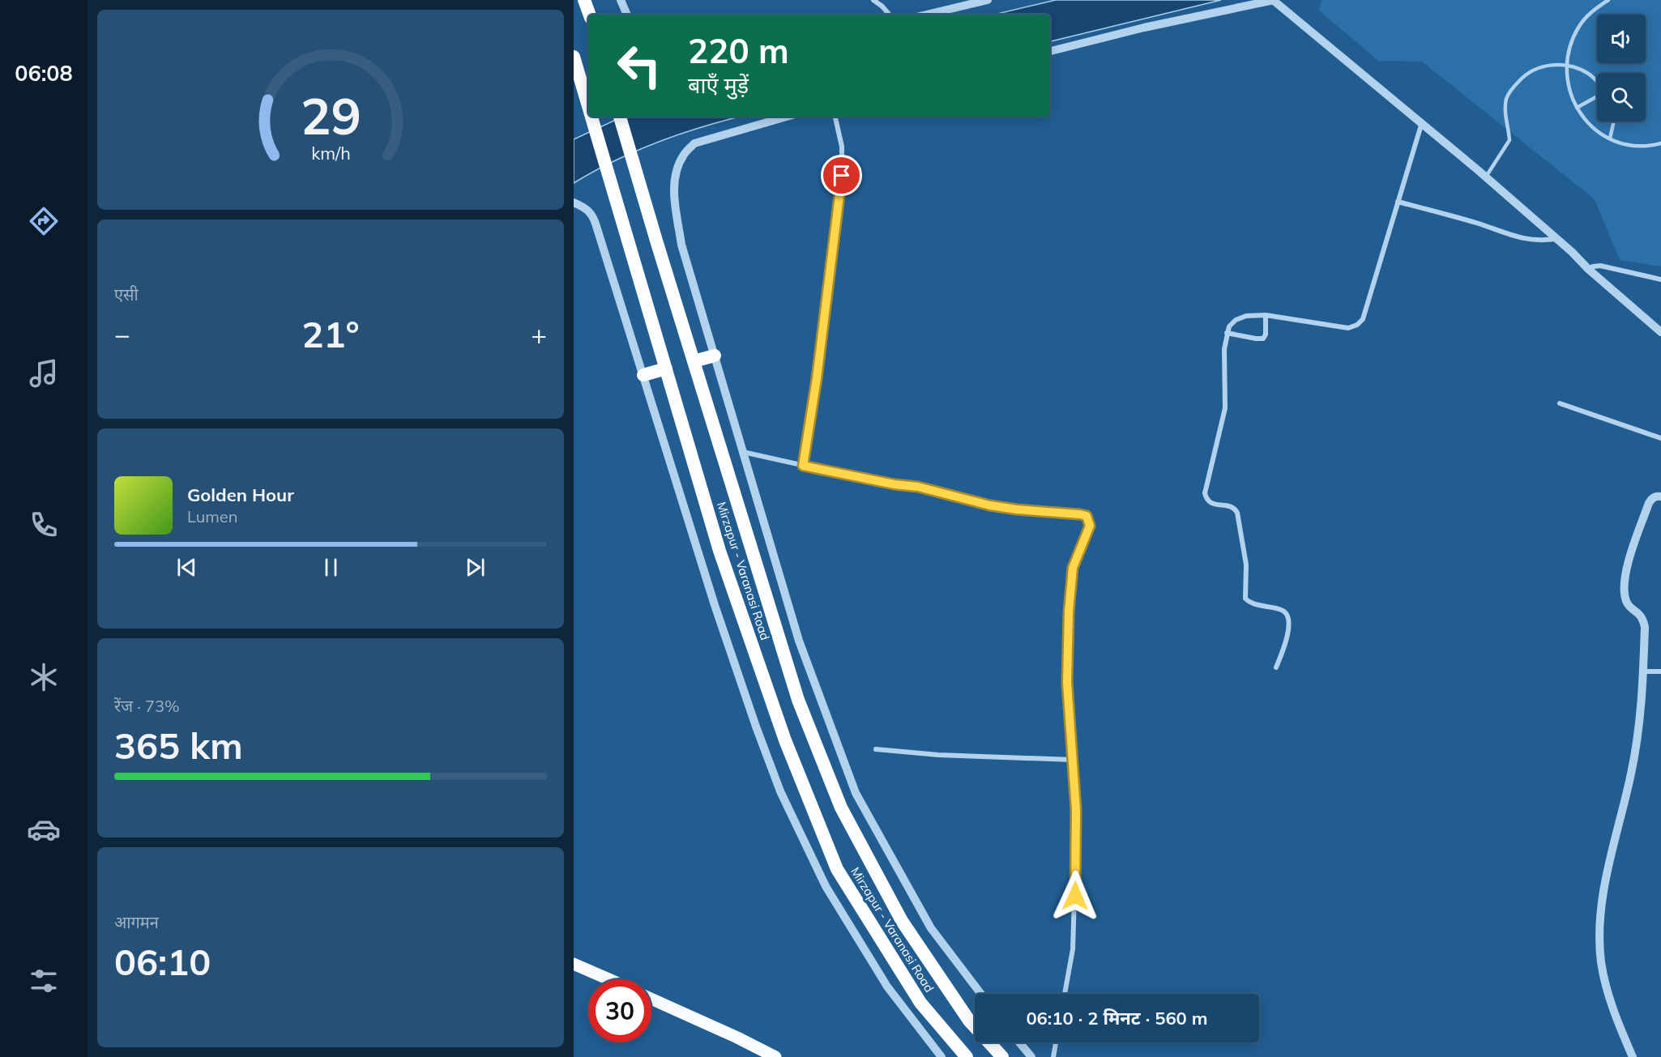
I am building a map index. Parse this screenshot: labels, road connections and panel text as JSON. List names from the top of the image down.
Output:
{
  "streets": {
    "highway": ["Mirzapur - Varanasi Road"]
  },
  "page": {
    "tabs": "06:08",
    "turn": ["220 m", "बाएँ मुड़ें"],
    "tile": [
      "एसी",
      ["रेंज · 73%", "365 km"],
      ["आगमन", "06:10"]
    ],
    "heat": ["−", "21°", "+"],
    "song": ["Golden Hour", "Lumen"],
    "limit": "30",
    "trip": "06:10 · 2 मिनट · 560 m",
    "gauge": ["29", "km/h"]
  }
}
